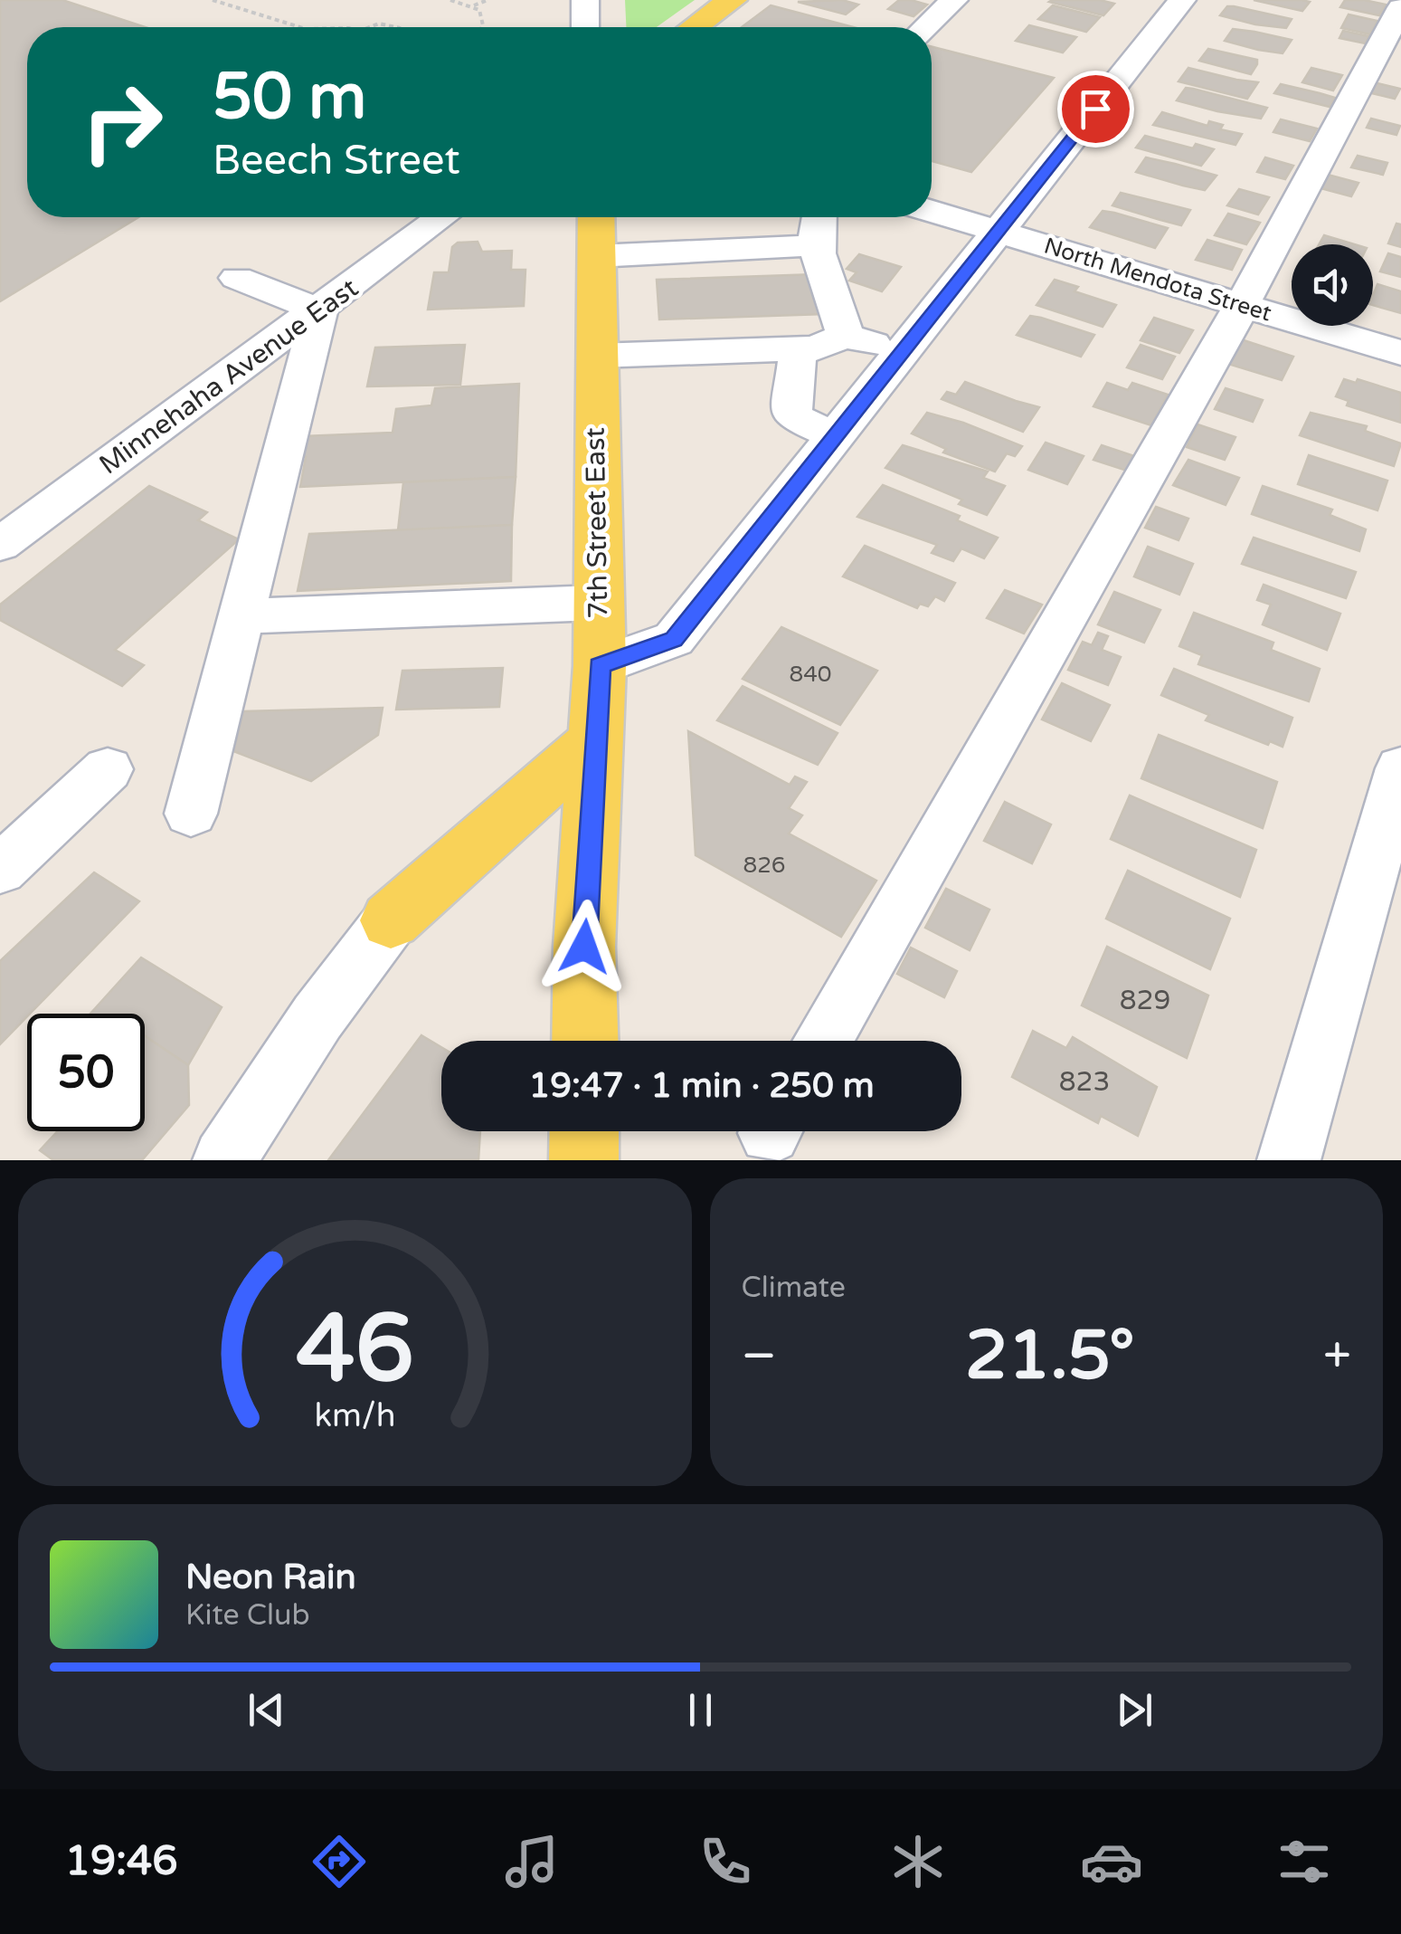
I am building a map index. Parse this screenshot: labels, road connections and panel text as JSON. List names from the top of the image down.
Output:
{
  "streets": {
    "main road": ["7th Street East"],
    "street": ["North Mendota Street", "Minnehaha Avenue East"]
  },
  "house_numbers": [
    "840",
    "826",
    "829",
    "823"
  ],
  "page": {
    "turn": ["50 m", "Beech Street"],
    "limit": "50",
    "trip": "19:47 · 1 min · 250 m",
    "tile": "Climate",
    "heat": ["−", "21.5°", "+"],
    "song": ["Neon Rain", "Kite Club"],
    "tabs": "19:46",
    "gauge": ["46", "km/h"]
  }
}
